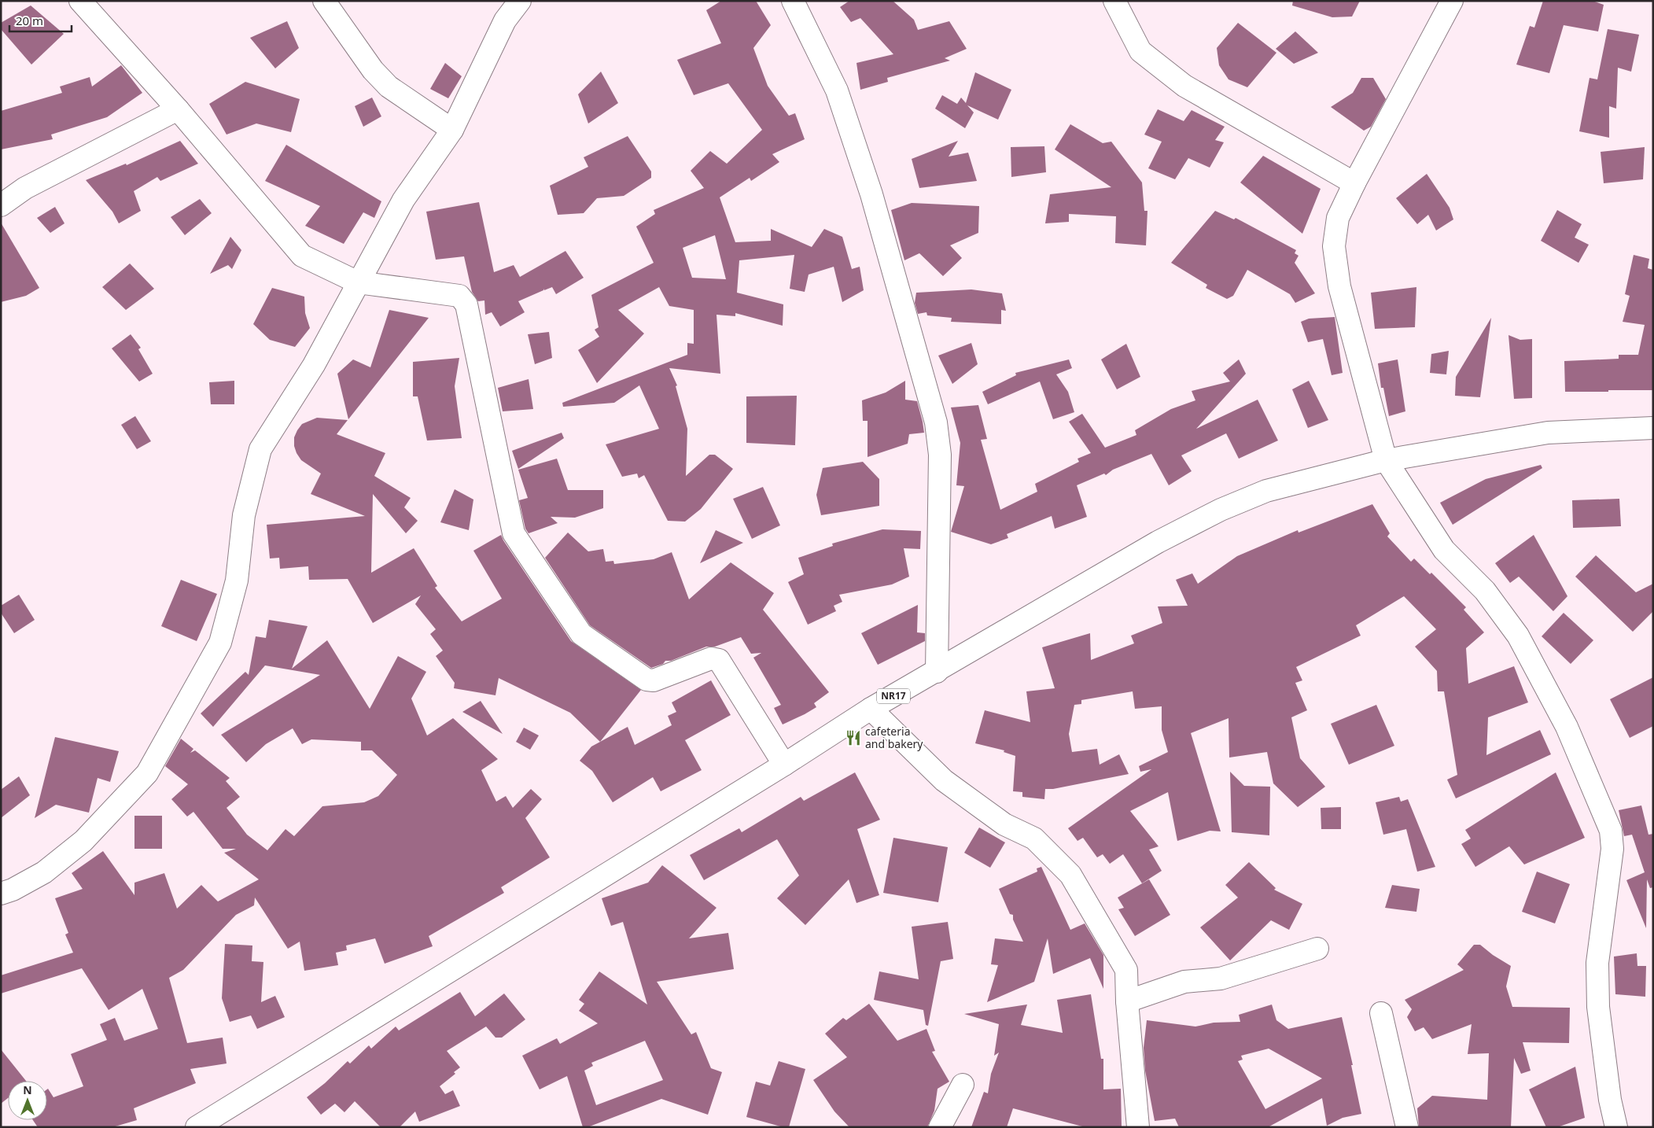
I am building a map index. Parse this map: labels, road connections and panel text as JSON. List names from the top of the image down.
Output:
{
  "streets": {
    "street": ["NR17"]
  },
  "places": {
    "restaurant": ["cafeteria and bakery"]
  },
  "scale_bar": "20 m",
  "north": "top"
}
